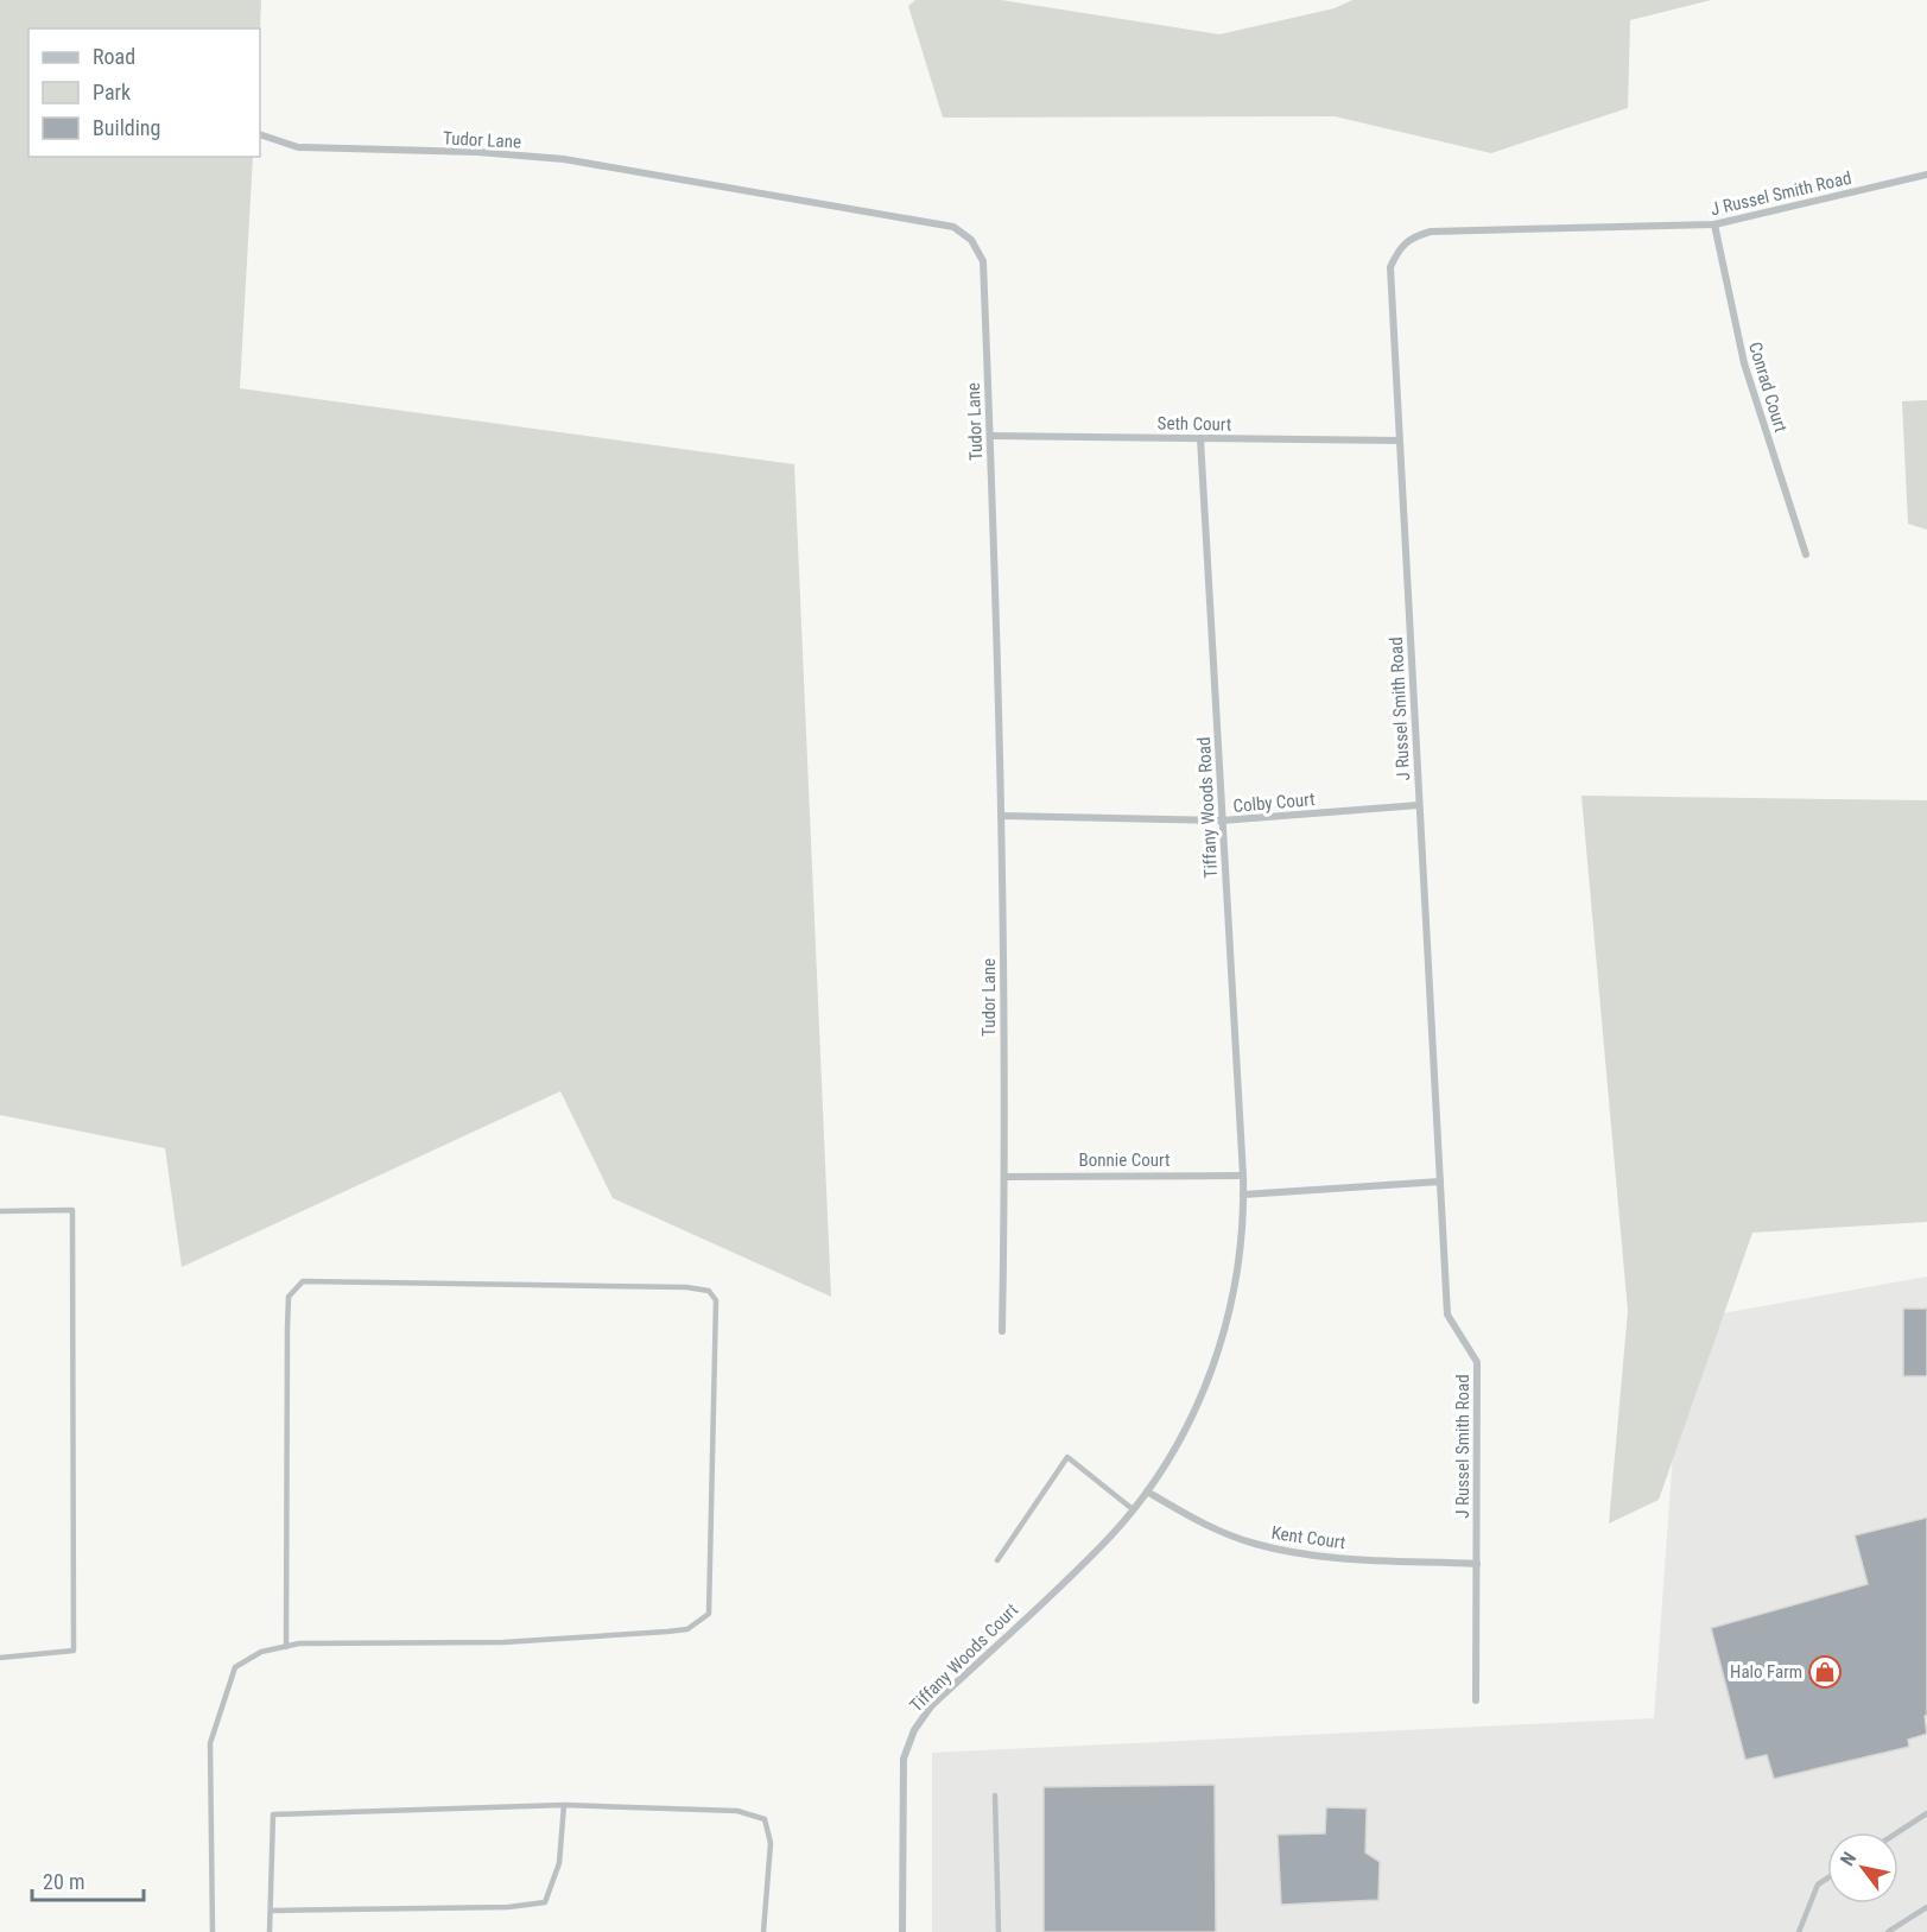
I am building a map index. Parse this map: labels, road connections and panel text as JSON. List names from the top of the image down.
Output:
{
  "streets": {
    "street": [
      "Tudor Lane",
      "J Russel Smith Road",
      "Conrad Court",
      "Seth Court",
      "Colby Court",
      "Tiffany Woods Road",
      "Bonnie Court",
      "Kent Court",
      "Tiffany Woods Court"
    ]
  },
  "crossings": [
    ["Tudor Lane", "Seth Court"],
    ["Tudor Lane", "Colby Court"],
    ["Tudor Lane", "Bonnie Court"],
    ["J Russel Smith Road", "Conrad Court"],
    ["J Russel Smith Road", "Seth Court"],
    ["J Russel Smith Road", "Colby Court"],
    ["J Russel Smith Road", "Kent Court"],
    ["Seth Court", "Tiffany Woods Road"],
    ["Colby Court", "Tiffany Woods Road"],
    ["Tiffany Woods Road", "Bonnie Court"],
    ["Kent Court", "Tiffany Woods Court"]
  ],
  "places": {
    "shop": ["Halo Farm"]
  },
  "legend": ["Road", "Park", "Building"],
  "scale_bar": "20 m",
  "north": "top left"
}
